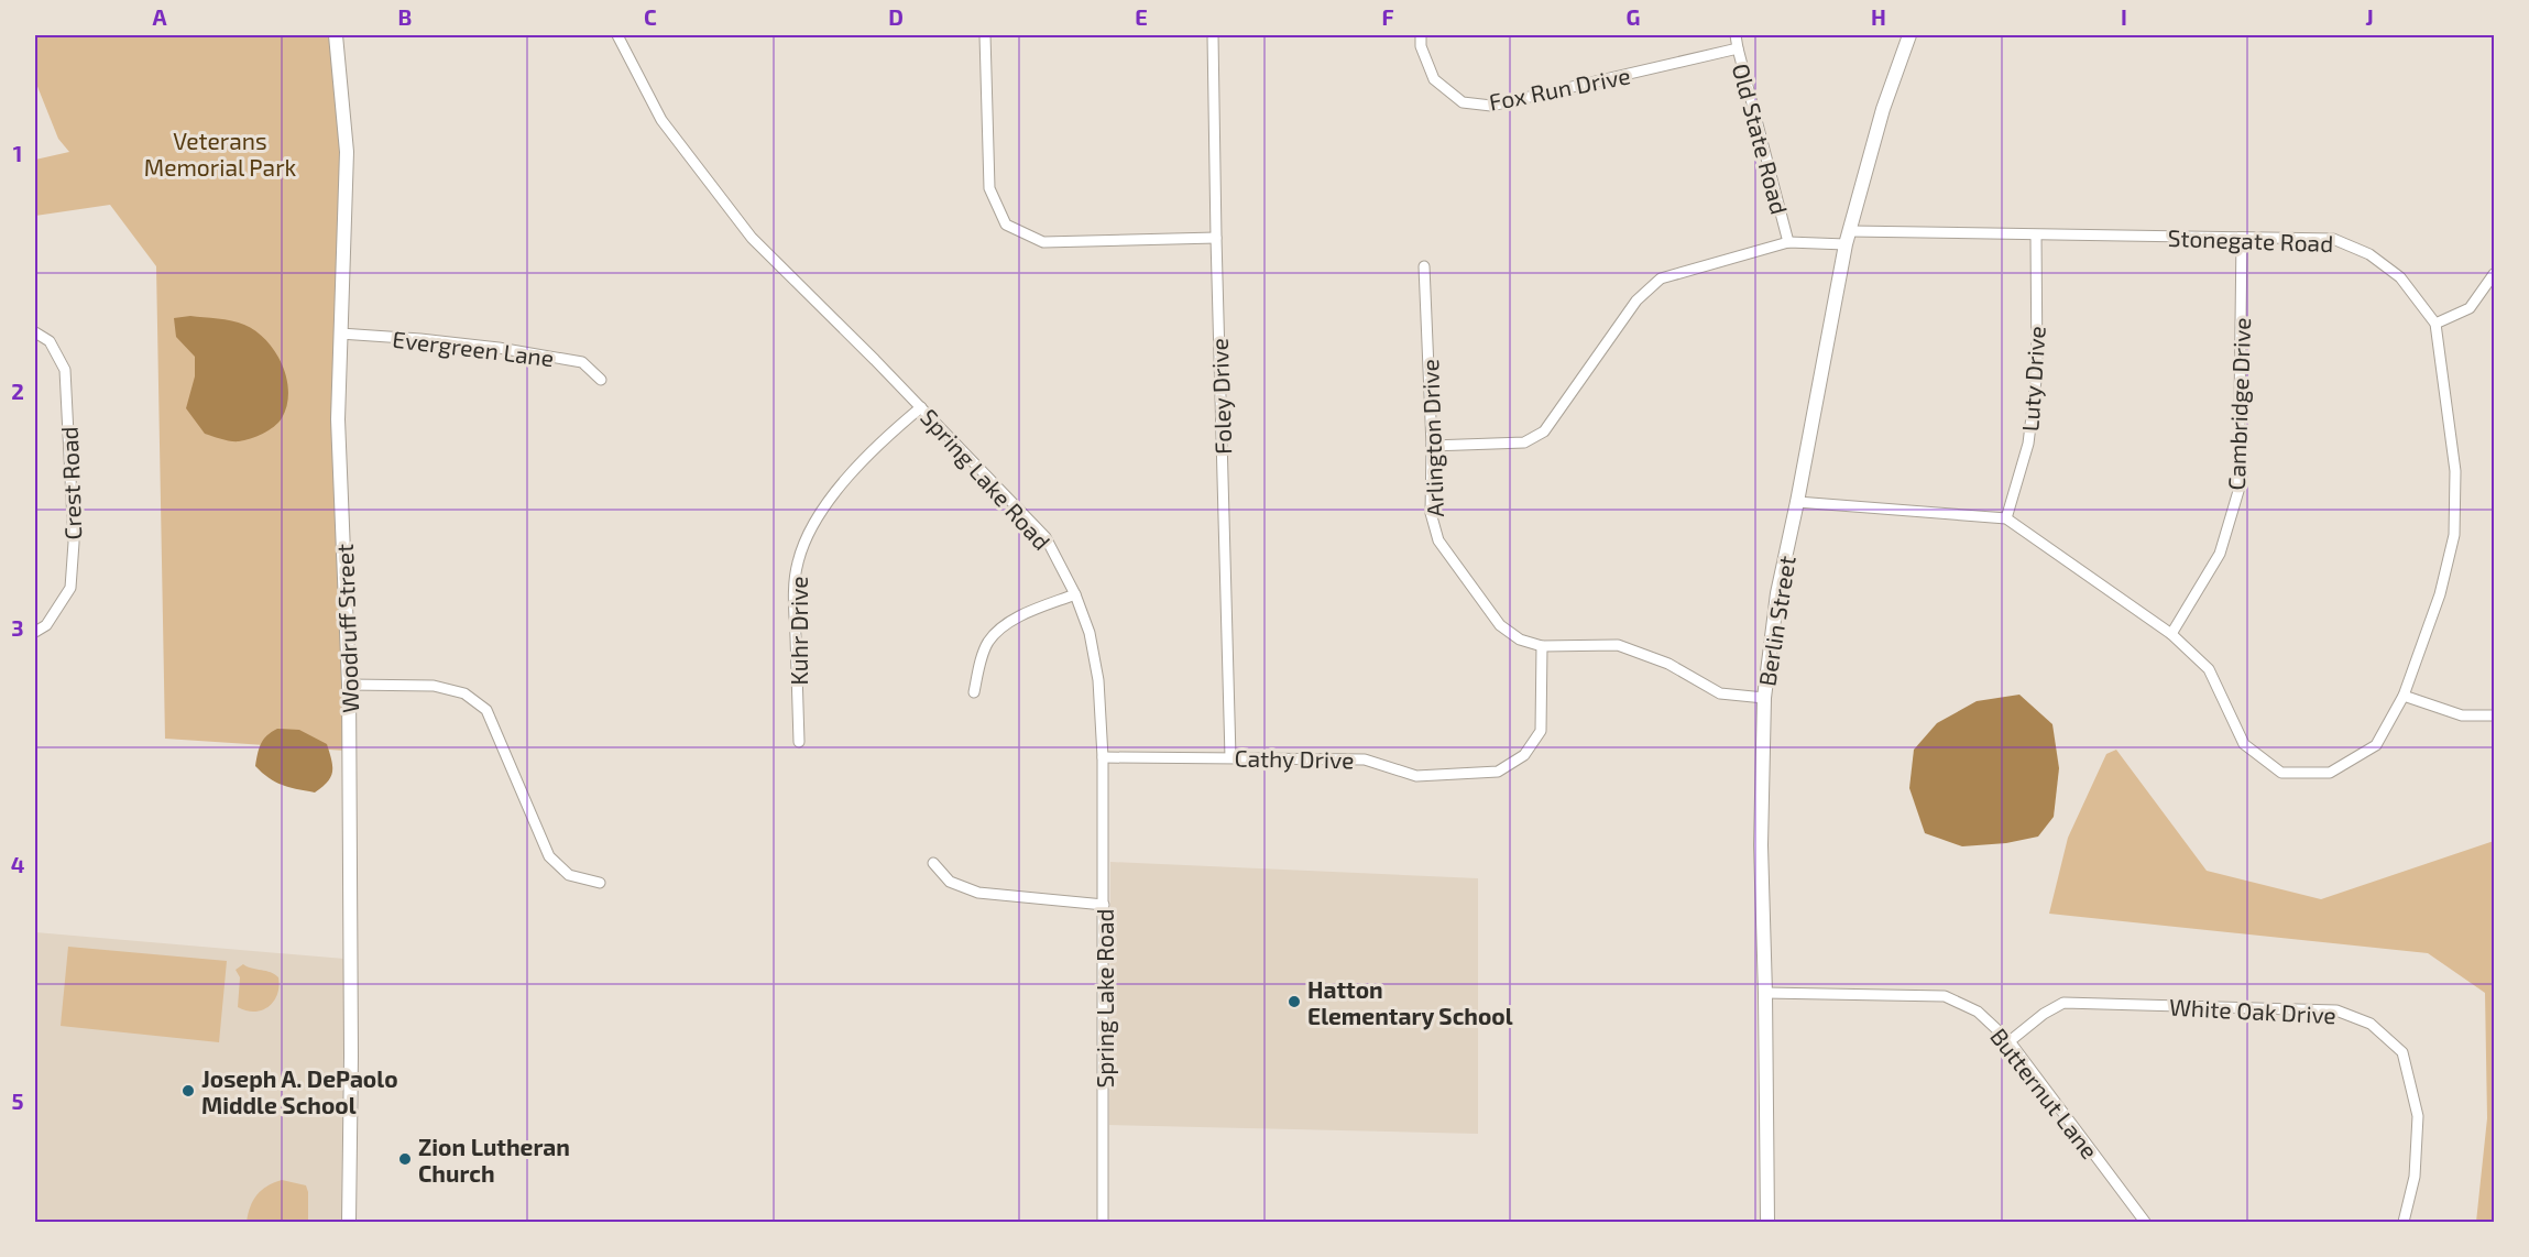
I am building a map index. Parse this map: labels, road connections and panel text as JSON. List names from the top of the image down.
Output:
{
  "streets": {
    "main road": ["Berlin Street", "Woodruff Street"],
    "street": [
      "Fox Run Drive",
      "Old State Road",
      "Stonegate Road",
      "Evergreen Lane",
      "Luty Drive",
      "Foley Drive",
      "Cambridge Drive",
      "Arlington Drive",
      "Spring Lake Road",
      "Crest Road",
      "Kuhr Drive",
      "Cathy Drive",
      "White Oak Drive",
      "Butternut Lane"
    ]
  },
  "crossings": [
    ["Fox Run Drive", "Old State Road"],
    ["Old State Road", "Stonegate Road"],
    ["Stonegate Road", "Luty Drive"],
    ["Stonegate Road", "Cambridge Drive"],
    ["Stonegate Road", "Arlington Drive"],
    ["Stonegate Road", "Berlin Street"],
    ["Evergreen Lane", "Woodruff Street"],
    ["Foley Drive", "Cathy Drive"],
    ["Arlington Drive", "Berlin Street"],
    ["Arlington Drive", "Cathy Drive"],
    ["Spring Lake Road", "Kuhr Drive"],
    ["Spring Lake Road", "Cathy Drive"],
    ["Berlin Street", "Butternut Lane"],
    ["White Oak Drive", "Butternut Lane"]
  ],
  "parks": ["Veterans Memorial Park"],
  "places": ["Hatton Elementary School", "Joseph A. DePaolo Middle School", "Zion Lutheran Church"],
  "grid": {
    "columns": [
      "A",
      "B",
      "C",
      "D",
      "E",
      "F",
      "G",
      "H",
      "I",
      "J"
    ],
    "rows": [
      "1",
      "2",
      "3",
      "4",
      "5"
    ]
  }
}
